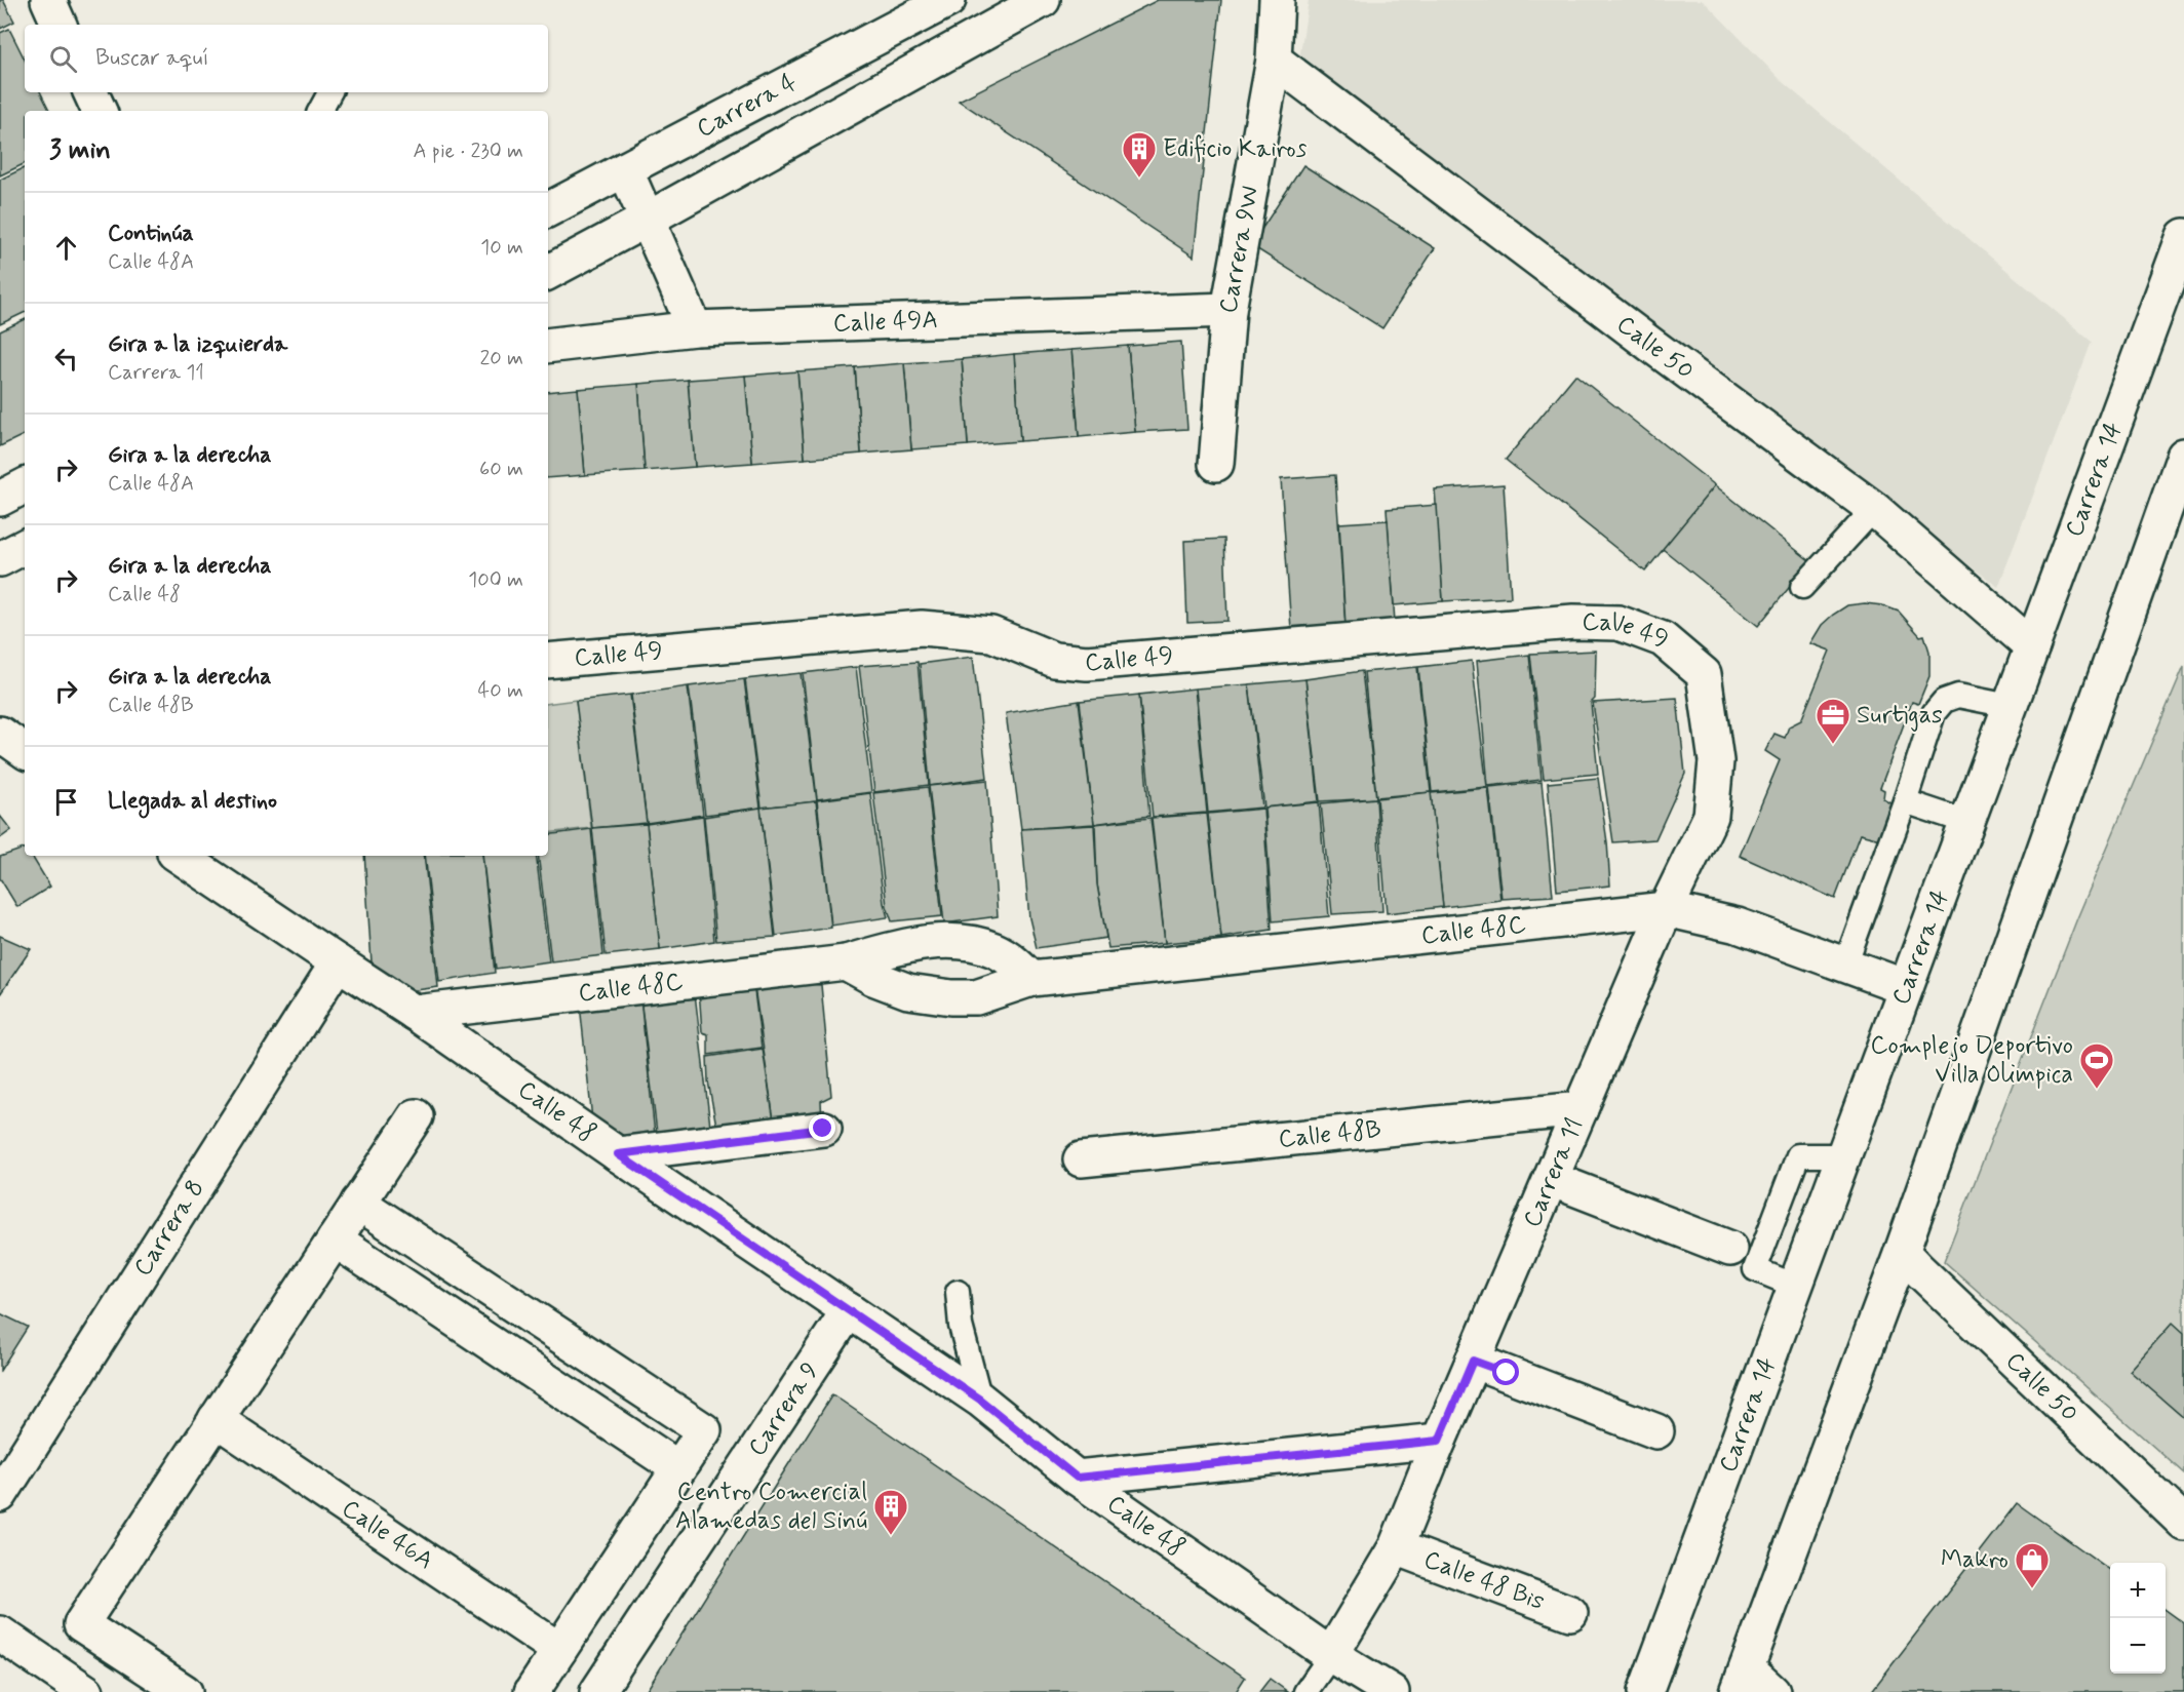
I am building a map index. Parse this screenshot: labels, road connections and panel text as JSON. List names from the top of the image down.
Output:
{
  "streets": {
    "street": [
      "Carrera 4",
      "Carrera 9W",
      "Calle 49A",
      "Calle 50",
      "Carrera 14",
      "Calle 49",
      "Calle 48C",
      "Calle 48",
      "Calle 48B",
      "Carrera 11",
      "Carrera 8",
      "Carrera 9",
      "Calle 46A",
      "Calle 48 Bis"
    ]
  },
  "crossings": [
    ["Carrera 9W", "Calle 49A"],
    ["Carrera 9W", "Calle 50"],
    ["Calle 50", "Carrera 14"],
    ["Carrera 14", "Calle 48C"],
    ["Calle 49", "Carrera 11"],
    ["Calle 48C", "Calle 48"],
    ["Calle 48C", "Carrera 11"],
    ["Calle 48", "Carrera 11"],
    ["Calle 48", "Carrera 8"],
    ["Calle 48", "Carrera 9"],
    ["Calle 48B", "Carrera 11"],
    ["Carrera 11", "Calle 48 Bis"]
  ],
  "places": {
    "building": ["Edificio Kairos", "Centro Comercial Alamedas del Sinú"],
    "office": ["Surtigas"],
    "sports": ["Complejo Deportivo Villa Olimpica"],
    "shop": ["Makro"]
  },
  "page": {
    "search": "Buscar aquí",
    "heading": ["3 min", "A pie · 230 m"],
    "list": [
      ["Continúa", "Calle 48A", "10 m"],
      ["Gira a la izquierda", "Carrera 11", "20 m"],
      ["Gira a la derecha", "Calle 48A", "60 m"],
      ["Gira a la derecha", "Calle 48", "100 m"],
      ["Gira a la derecha", "Calle 48B", "40 m"],
      "Llegada al destino"
    ],
    "map_buttons": ["+", "−"]
  }
}
